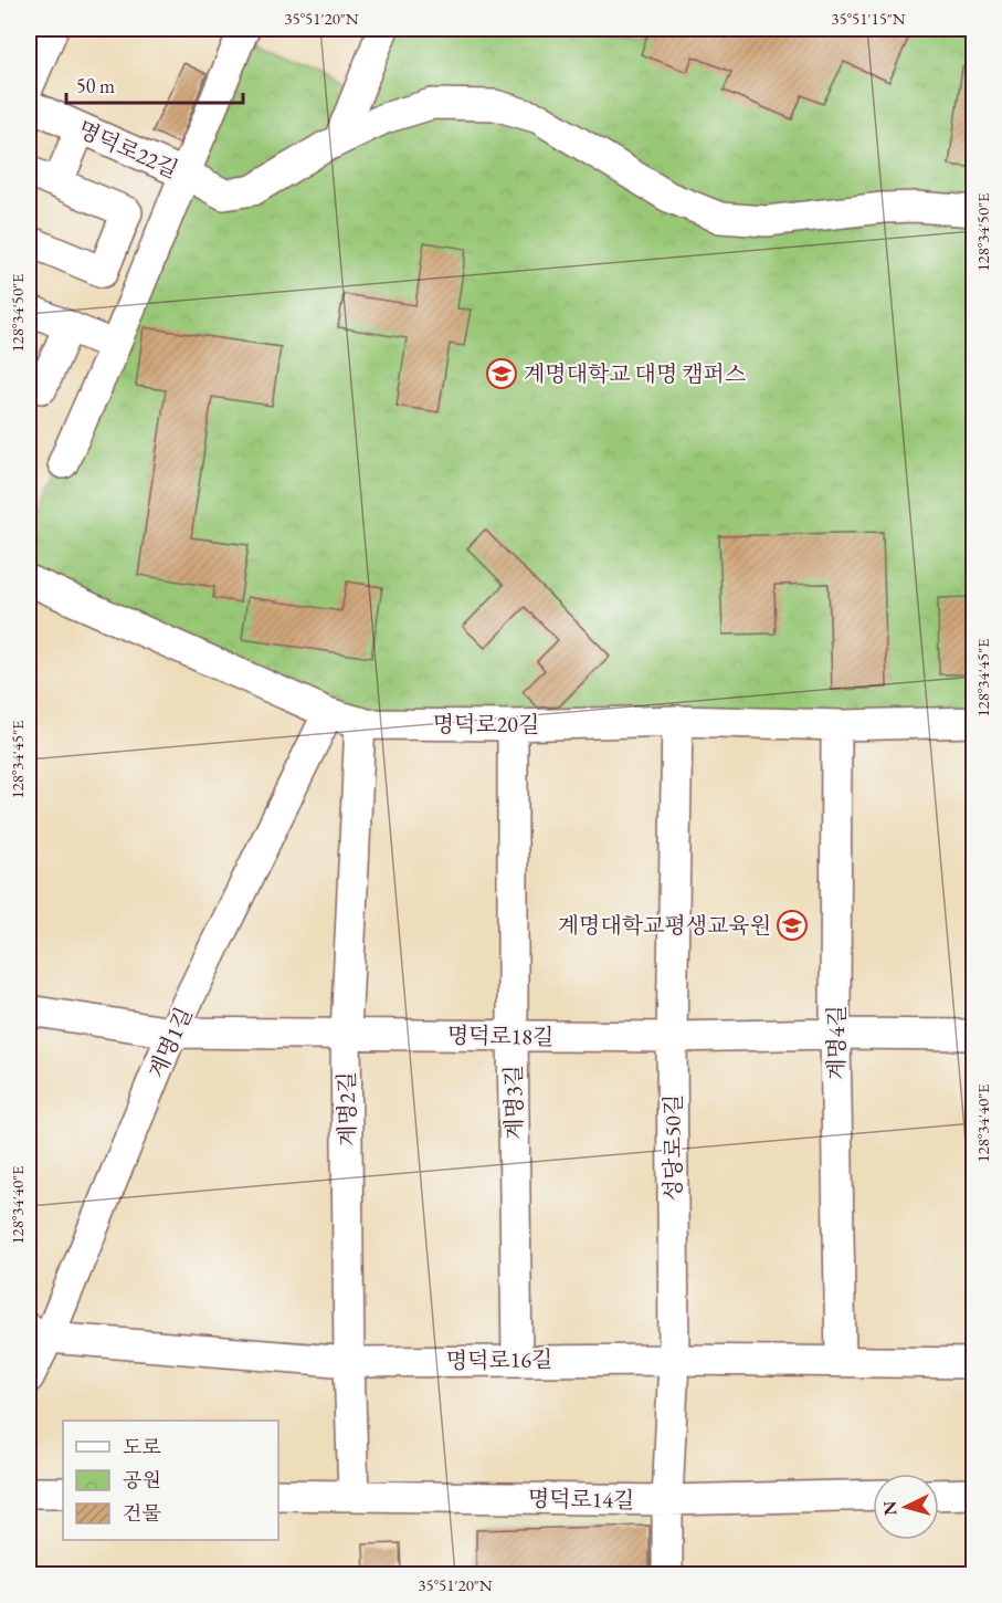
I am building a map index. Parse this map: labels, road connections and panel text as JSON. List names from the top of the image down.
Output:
{
  "streets": {
    "street": [
      "명덕로22길",
      "명덕로20길",
      "명덕로18길",
      "계명1길",
      "계명4길",
      "계명3길",
      "계명2길",
      "성당로50길",
      "명덕로16길",
      "명덕로14길"
    ]
  },
  "crossings": [
    ["명덕로20길", "계명1길"],
    ["명덕로20길", "계명4길"],
    ["명덕로20길", "계명3길"],
    ["명덕로20길", "계명2길"],
    ["명덕로20길", "성당로50길"],
    ["명덕로18길", "계명1길"],
    ["명덕로18길", "계명4길"],
    ["명덕로18길", "계명3길"],
    ["명덕로18길", "계명2길"],
    ["명덕로18길", "성당로50길"],
    ["계명1길", "명덕로16길"],
    ["계명4길", "명덕로16길"],
    ["계명3길", "명덕로16길"],
    ["계명2길", "명덕로16길"],
    ["계명2길", "명덕로14길"],
    ["성당로50길", "명덕로16길"],
    ["성당로50길", "명덕로14길"]
  ],
  "places": {
    "school or university": ["계명대학교 대명 캠퍼스", "계명대학교평생교육원"]
  },
  "legend": ["도로", "공원", "건물"],
  "scale_bar": "50 m",
  "north": "left",
  "coordinates": [
    "35°51'20\"N",
    "35°51'15\"N",
    "128°34'50\"E",
    "128°34'45\"E",
    "128°34'40\"E"
  ]
}
